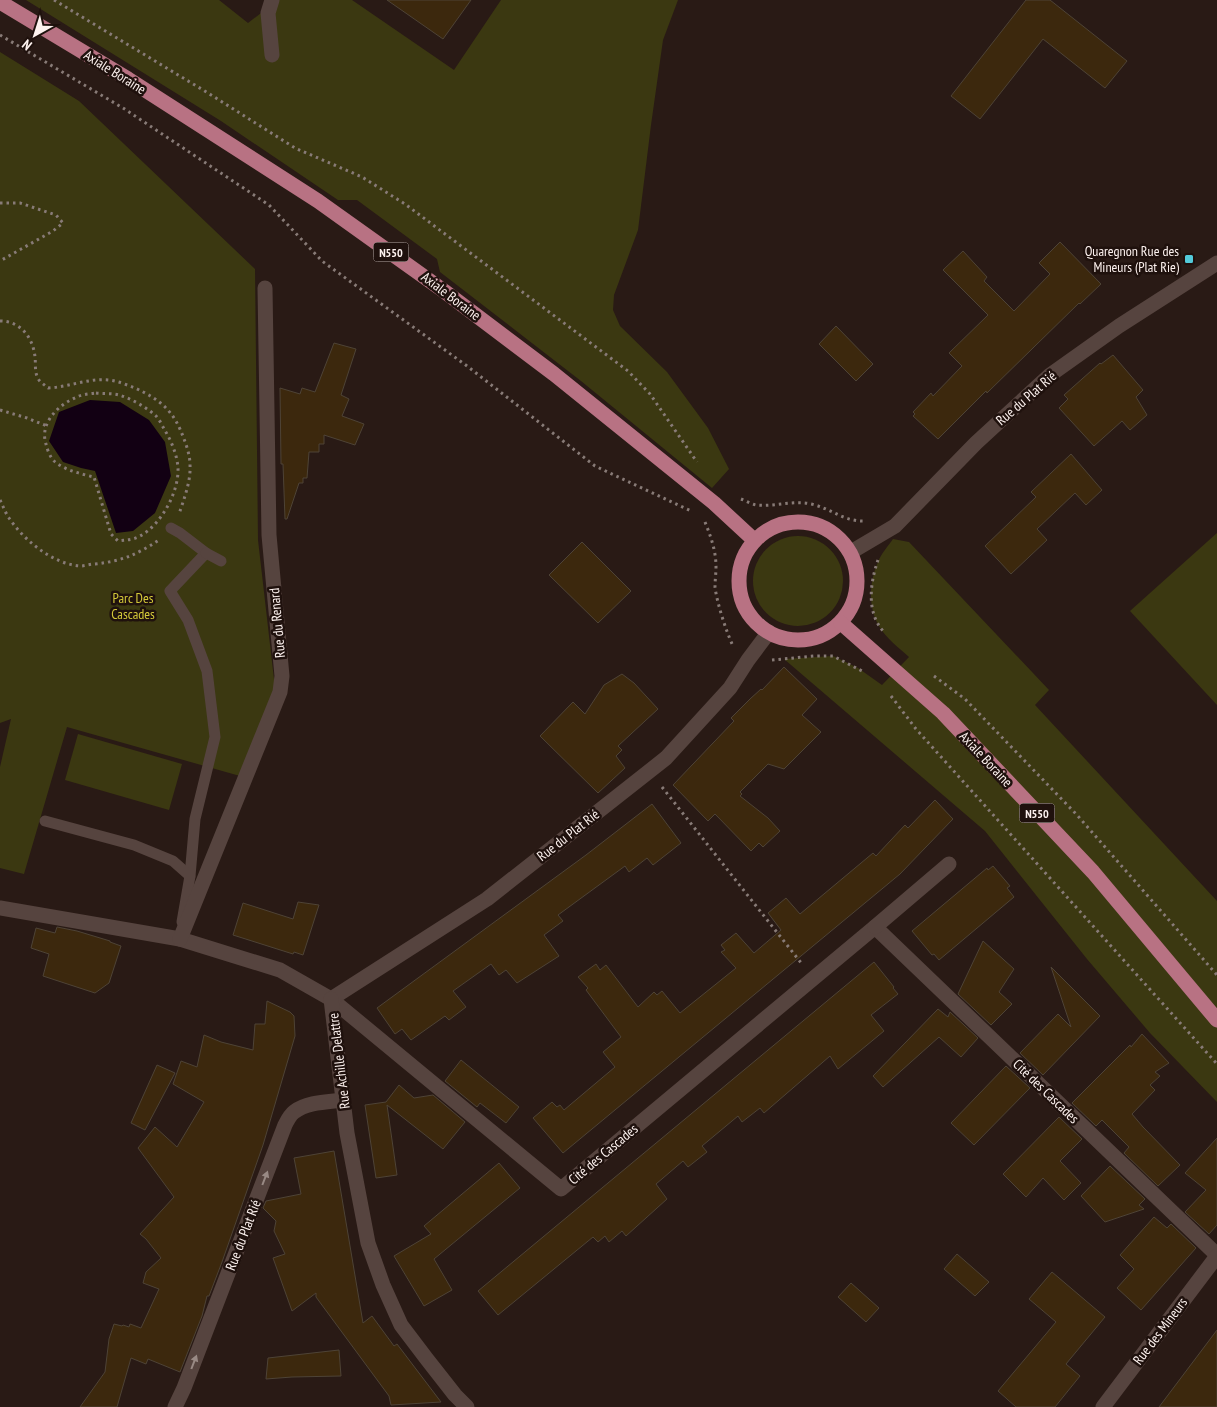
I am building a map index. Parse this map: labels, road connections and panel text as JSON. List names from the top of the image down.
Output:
{
  "streets": {
    "main road": ["Axiale Boraine", "N550"],
    "street": [
      "Rue du Plat Rié",
      "Rue du Renard",
      "Rue Achille Delattre",
      "Cité des Cascades",
      "Rue des Mineurs"
    ]
  },
  "crossings": [
    ["Axiale Boraine", "Rue du Plat Rié"],
    ["Rue du Plat Rié", "Rue Achille Delattre"],
    ["Rue du Plat Rié", "Cité des Cascades"],
    ["Rue du Renard", "Rue Achille Delattre"],
    ["Rue Achille Delattre", "Cité des Cascades"],
    ["Cité des Cascades", "Rue des Mineurs"]
  ],
  "parks": ["Parc Des Cascades"],
  "places": {
    "transit": ["Quaregnon Rue des Mineurs (Plat Rie)"]
  },
  "north": "bottom left"
}
